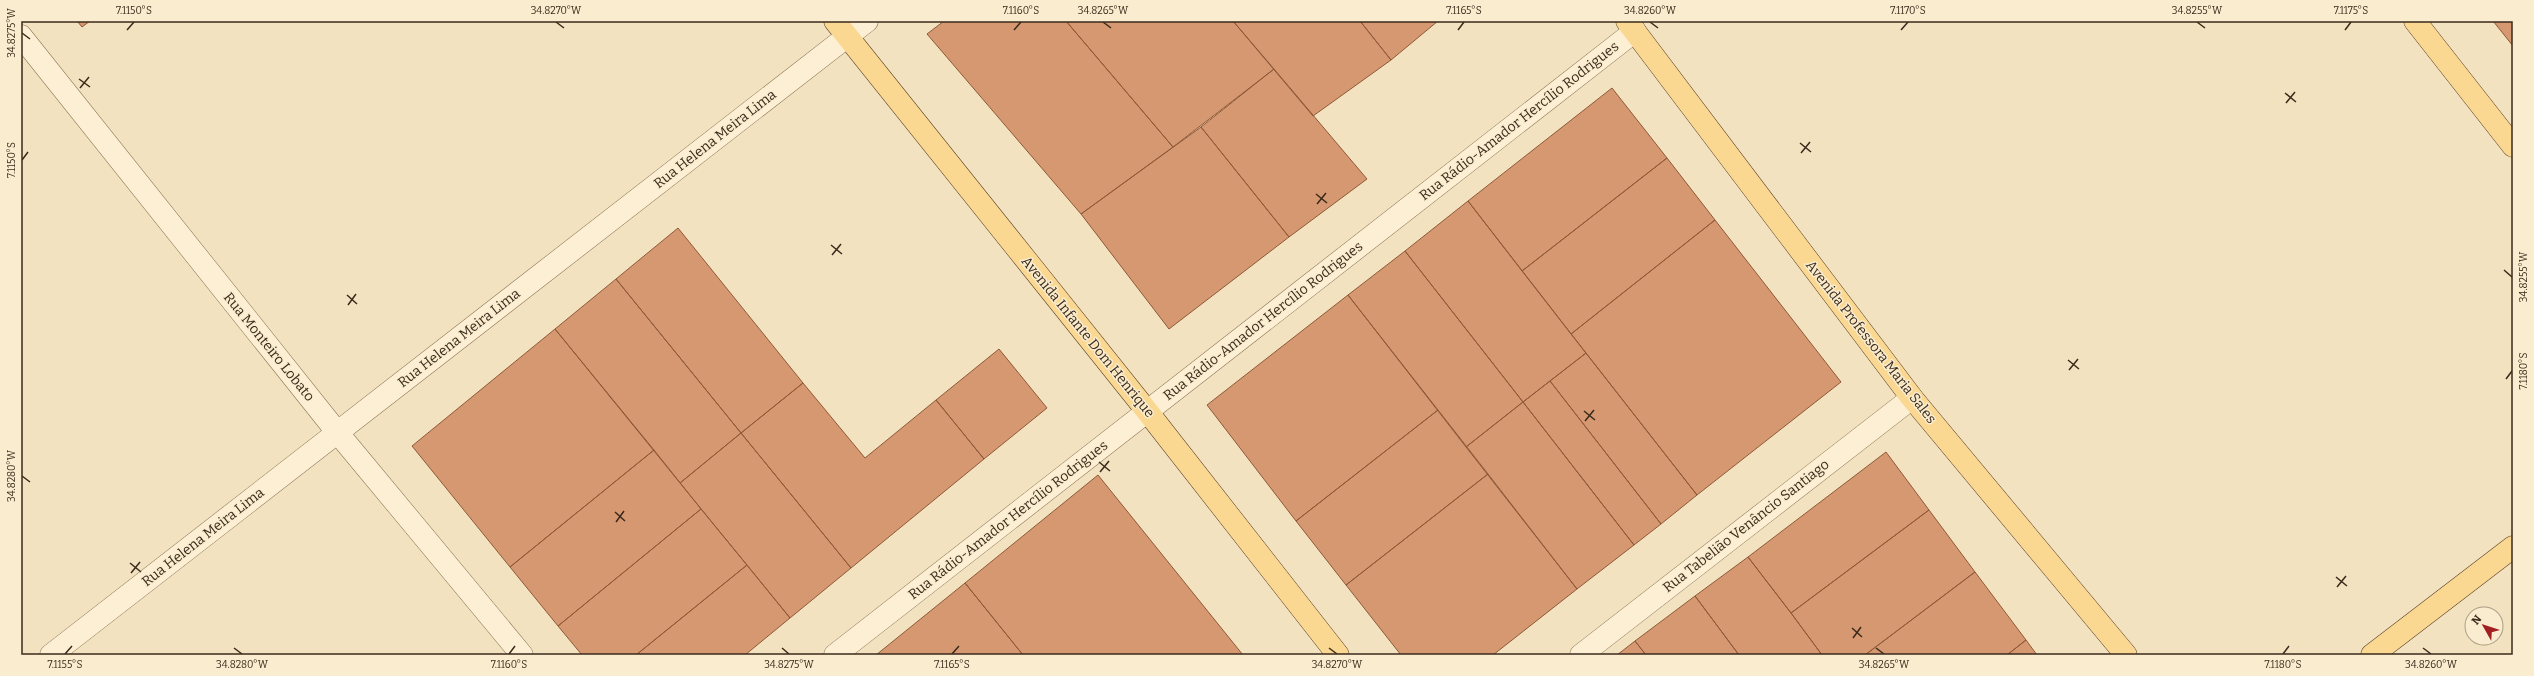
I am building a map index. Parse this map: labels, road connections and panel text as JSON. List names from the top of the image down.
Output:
{
  "streets": {
    "main road": ["Avenida Infante Dom Henrique", "Avenida Professora Maria Sales"],
    "street": [
      "Rua Rádio-Amador Hercílio Rodrigues",
      "Rua Helena Meira Lima",
      "Rua Monteiro Lobato",
      "Rua Tabelião Venâncio Santiago"
    ]
  },
  "crossings": [
    ["Rua Rádio-Amador Hercílio Rodrigues", "Avenida Infante Dom Henrique"],
    ["Rua Rádio-Amador Hercílio Rodrigues", "Avenida Professora Maria Sales"],
    ["Rua Helena Meira Lima", "Avenida Infante Dom Henrique"],
    ["Rua Helena Meira Lima", "Rua Monteiro Lobato"],
    ["Avenida Professora Maria Sales", "Rua Tabelião Venâncio Santiago"]
  ],
  "north": "top left",
  "coordinates": [
    "7.1150°S",
    "34.8270°W",
    "7.1160°S",
    "34.8265°W",
    "7.1165°S",
    "34.8260°W",
    "7.1170°S",
    "34.8255°W",
    "7.1175°S",
    "34.8275°W",
    "7.1180°S",
    "34.8280°W",
    "7.1155°S"
  ]
}
